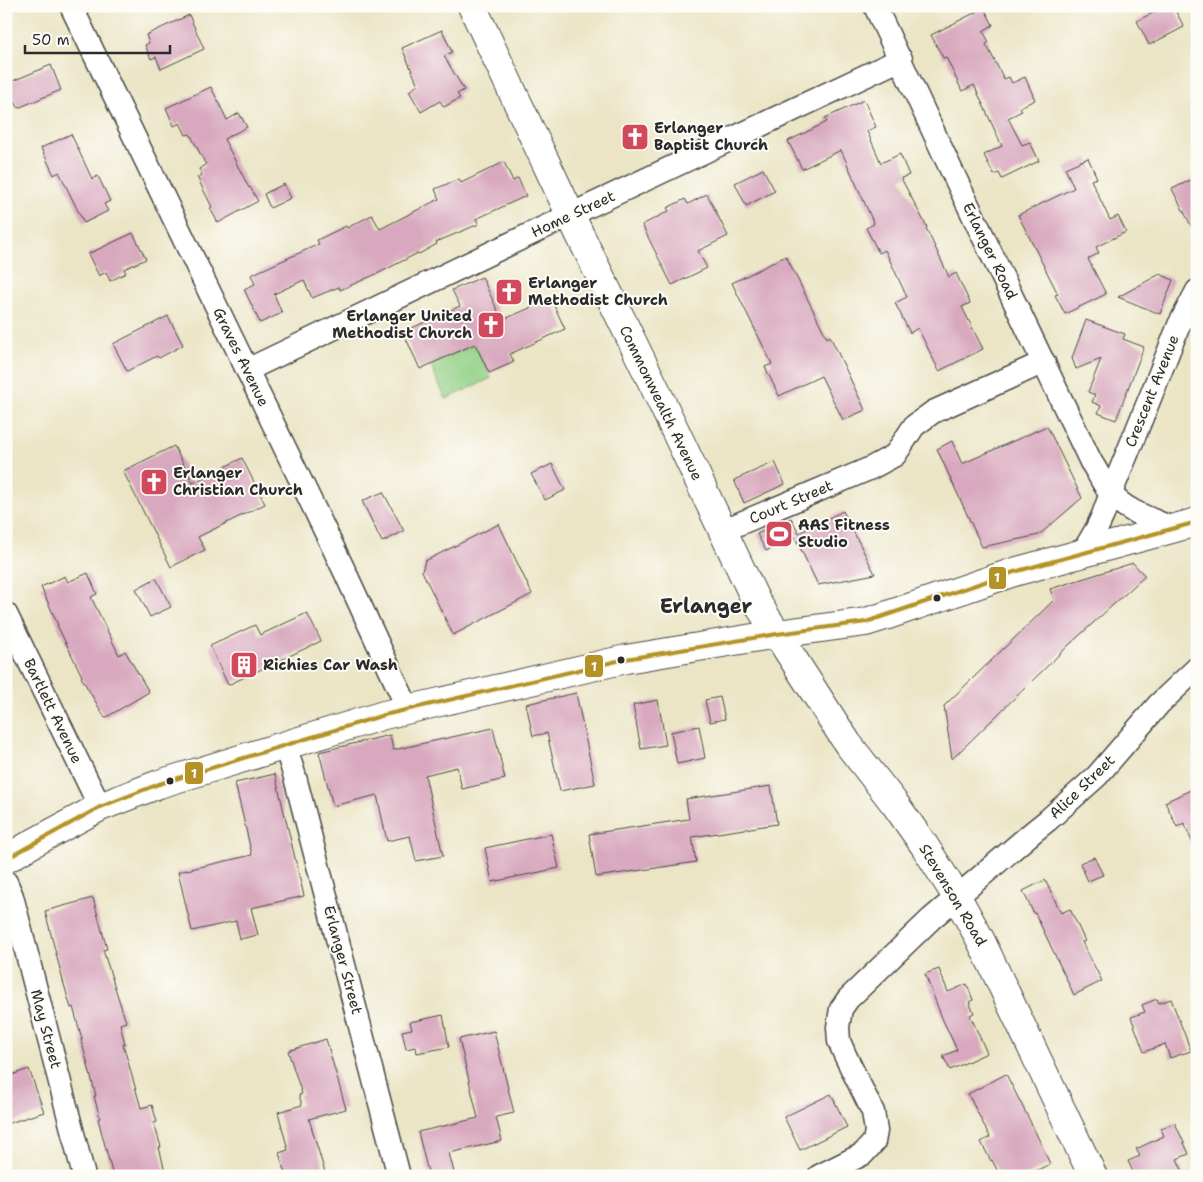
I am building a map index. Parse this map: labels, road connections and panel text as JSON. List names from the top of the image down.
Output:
{
  "streets": {
    "main road": ["Commonwealth Avenue", "Stevenson Road"],
    "street": [
      "Home Street",
      "Erlanger Road",
      "Graves Avenue",
      "Crescent Avenue",
      "Court Street",
      "Bartlett Avenue",
      "Alice Street",
      "Erlanger Street",
      "May Street"
    ]
  },
  "crossings": [
    ["Home Street", "Erlanger Road"],
    ["Home Street", "Graves Avenue"],
    ["Home Street", "Commonwealth Avenue"],
    ["Erlanger Road", "Crescent Avenue"],
    ["Erlanger Road", "Court Street"],
    ["Commonwealth Avenue", "Court Street"],
    ["Commonwealth Avenue", "Stevenson Road"],
    ["Alice Street", "Stevenson Road"]
  ],
  "districts": ["Erlanger"],
  "places": {
    "church": [
      "Erlanger Baptist Church",
      "Erlanger Methodist Church",
      "Erlanger United Methodist Church",
      "Erlanger Christian Church"
    ],
    "sports": ["AAS Fitness Studio"],
    "building": ["Richies Car Wash"]
  },
  "lines": ["transit line 1"],
  "scale_bar": "50 m"
}
